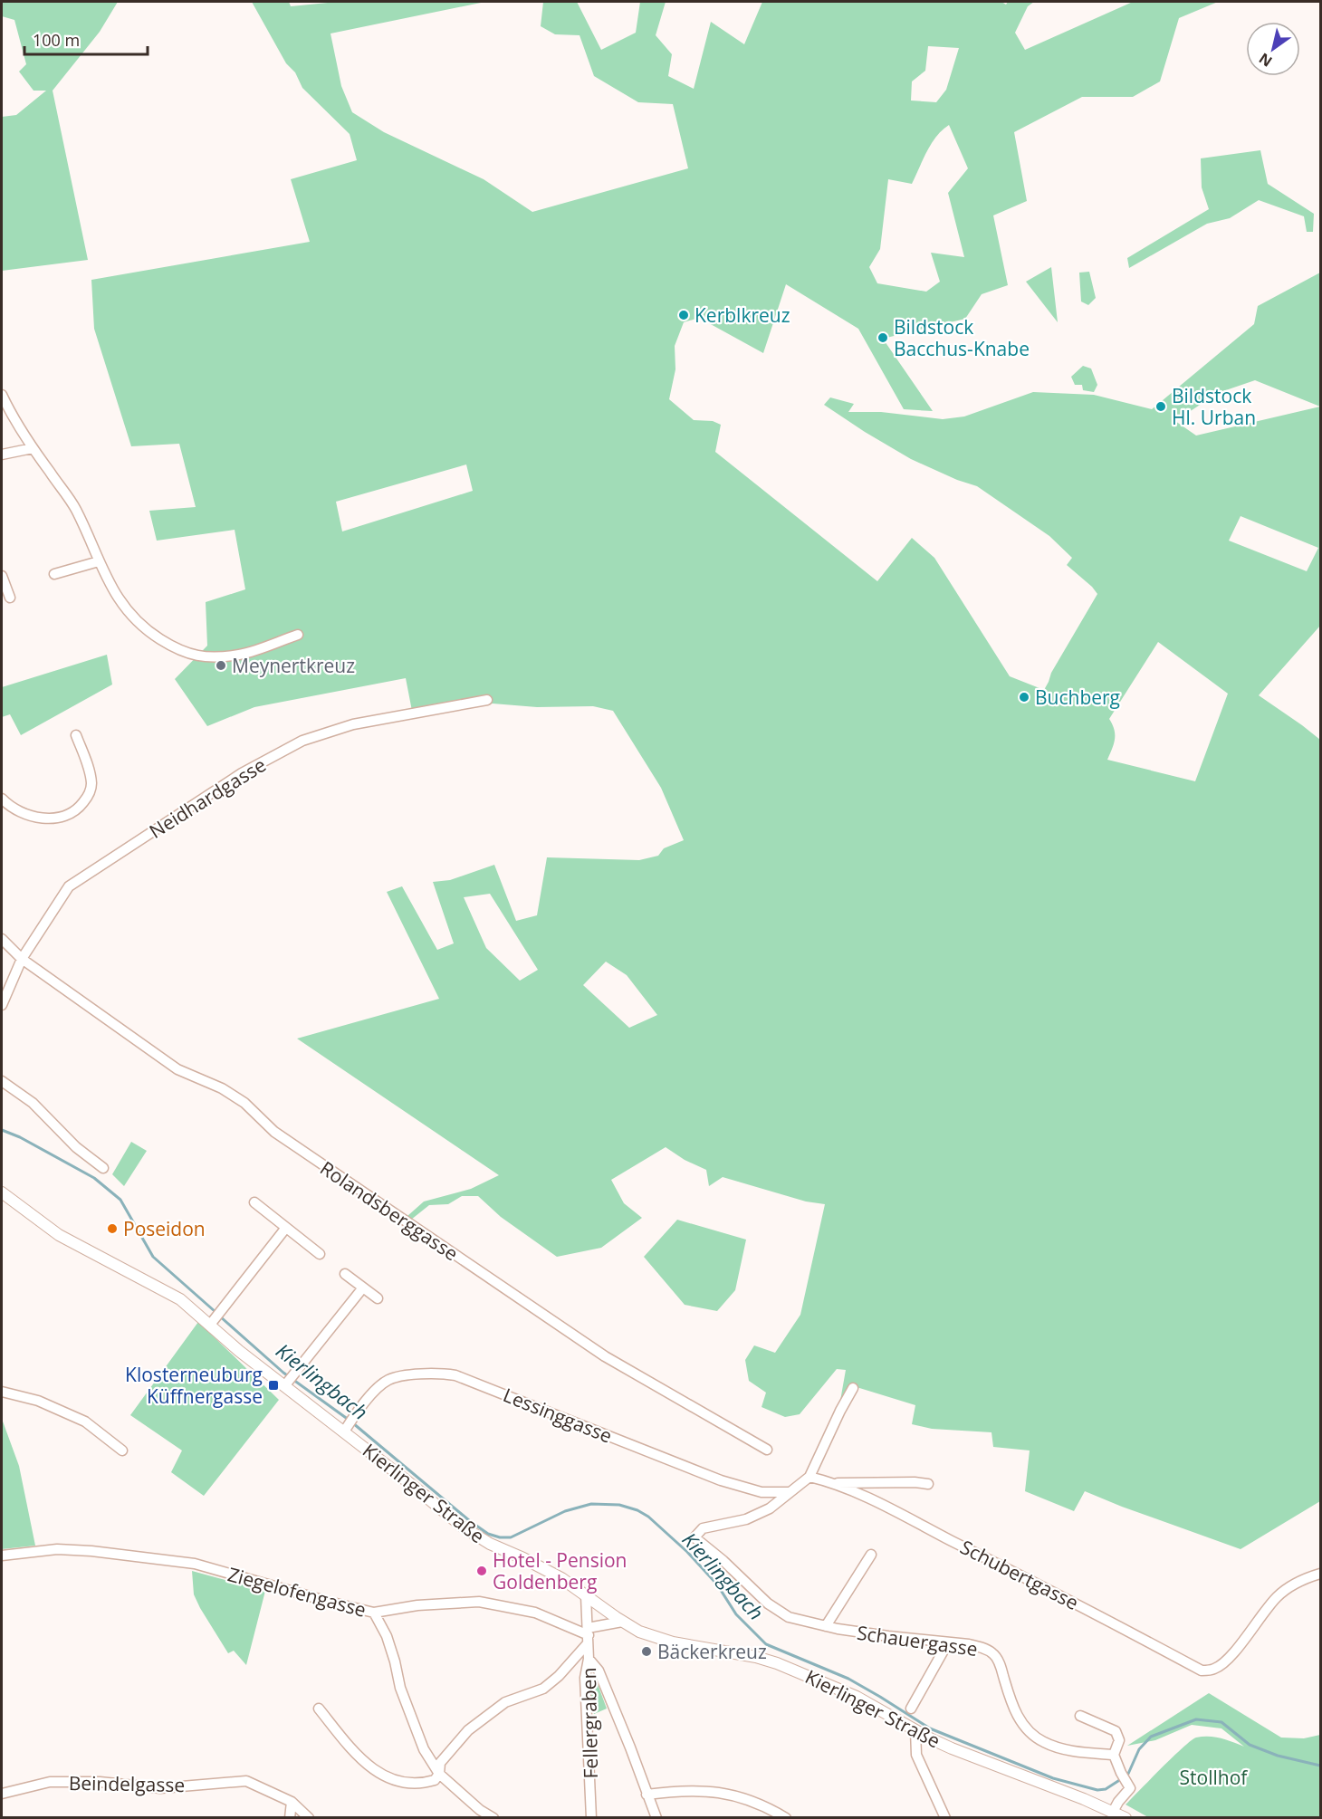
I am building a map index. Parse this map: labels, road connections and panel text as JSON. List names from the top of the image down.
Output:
{
  "streets": {
    "main road": ["Kierlinger Straße"],
    "street": [
      "Neidhardgasse",
      "Rolandsberggasse",
      "Lessinggasse",
      "Schubertgasse",
      "Ziegelofengasse",
      "Schauergasse",
      "Fellergraben",
      "Beindelgasse"
    ]
  },
  "crossings": [
    ["Neidhardgasse", "Rolandsberggasse"],
    ["Lessinggasse", "Kierlinger Straße"],
    ["Lessinggasse", "Schauergasse"],
    ["Kierlinger Straße", "Fellergraben"],
    ["Ziegelofengasse", "Fellergraben"]
  ],
  "water": ["Kierlingbach"],
  "parks": ["Stollhof"],
  "places": {
    "other": [
      "Kerblkreuz",
      "Bildstock Bacchus-Knabe",
      "Bildstock Hl. Urban",
      "Meynertkreuz",
      "Buchberg",
      "Poseidon",
      "Hotel - Pension Goldenberg",
      "Bäckerkreuz"
    ],
    "transit": ["Klosterneuburg Küffnergasse"]
  },
  "scale_bar": "100 m",
  "north": "bottom left"
}
